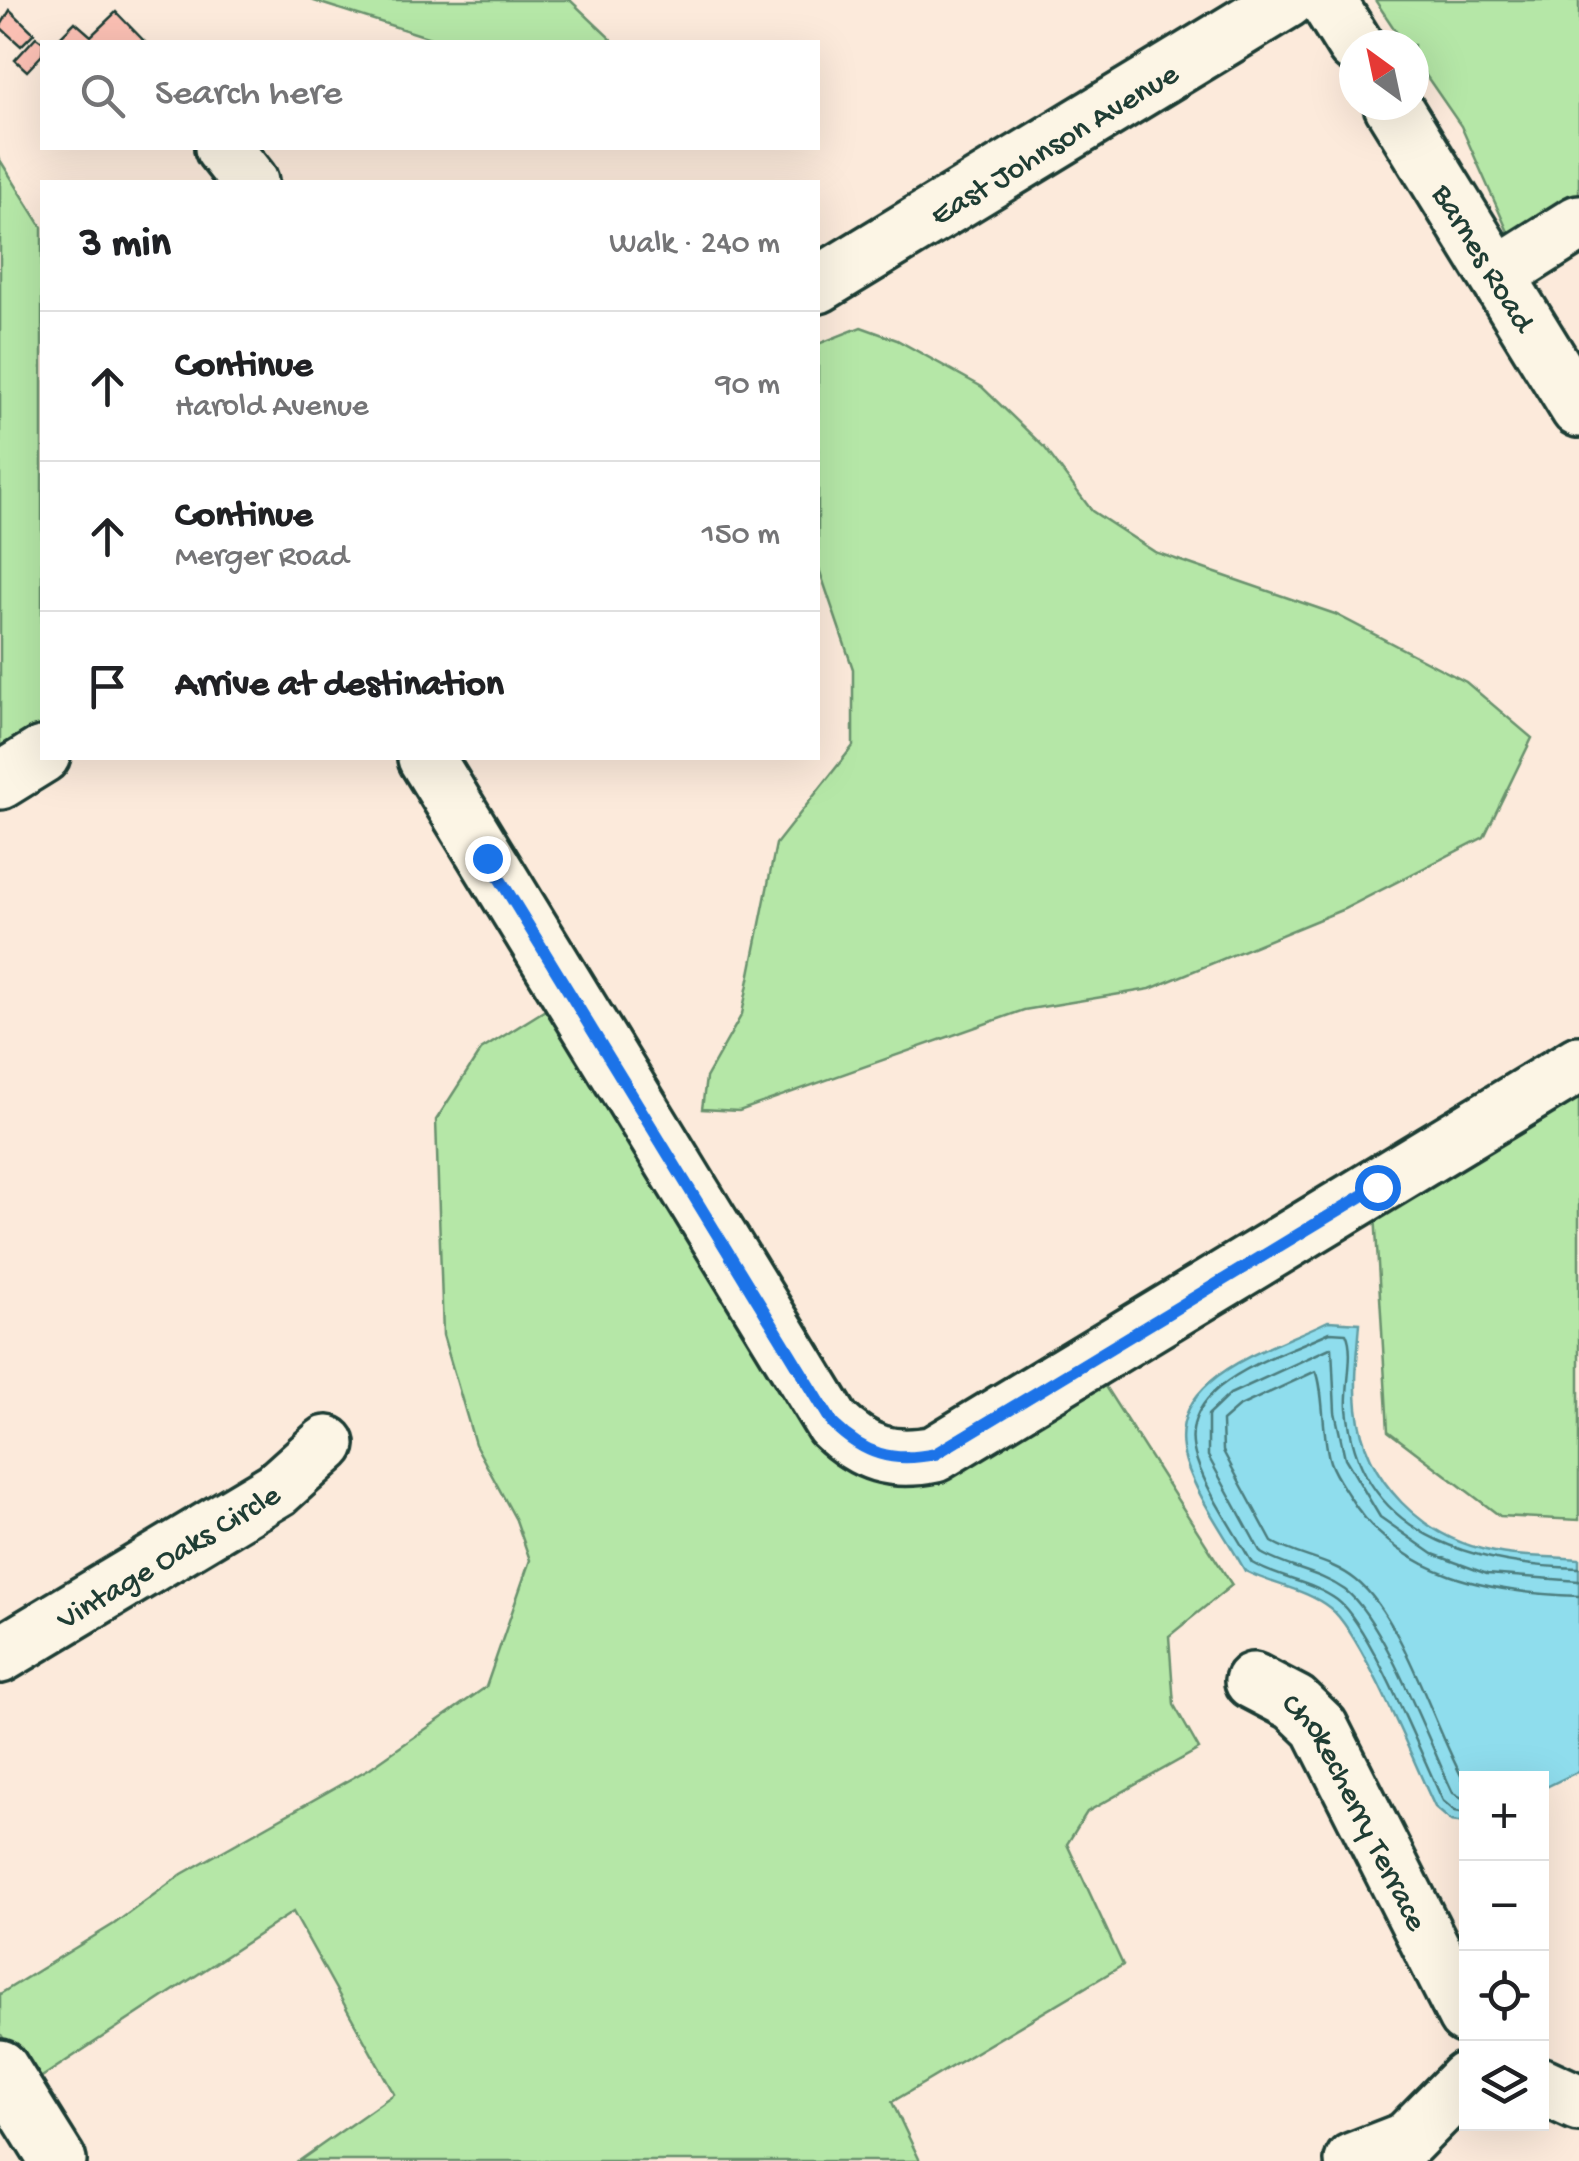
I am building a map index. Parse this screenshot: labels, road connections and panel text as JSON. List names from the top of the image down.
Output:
{
  "streets": {
    "street": [
      "East Johnson Avenue",
      "Barnes Road",
      "Vintage Oaks Circle",
      "Chokecherry Terrace"
    ]
  },
  "north": "top left",
  "page": {
    "search": "Search here",
    "heading": ["3 min", "Walk · 240 m"],
    "list": [
      ["Continue", "Harold Avenue", "90 m"],
      ["Continue", "Merger Road", "150 m"],
      "Arrive at destination"
    ],
    "map_buttons": ["+", "−"]
  }
}
